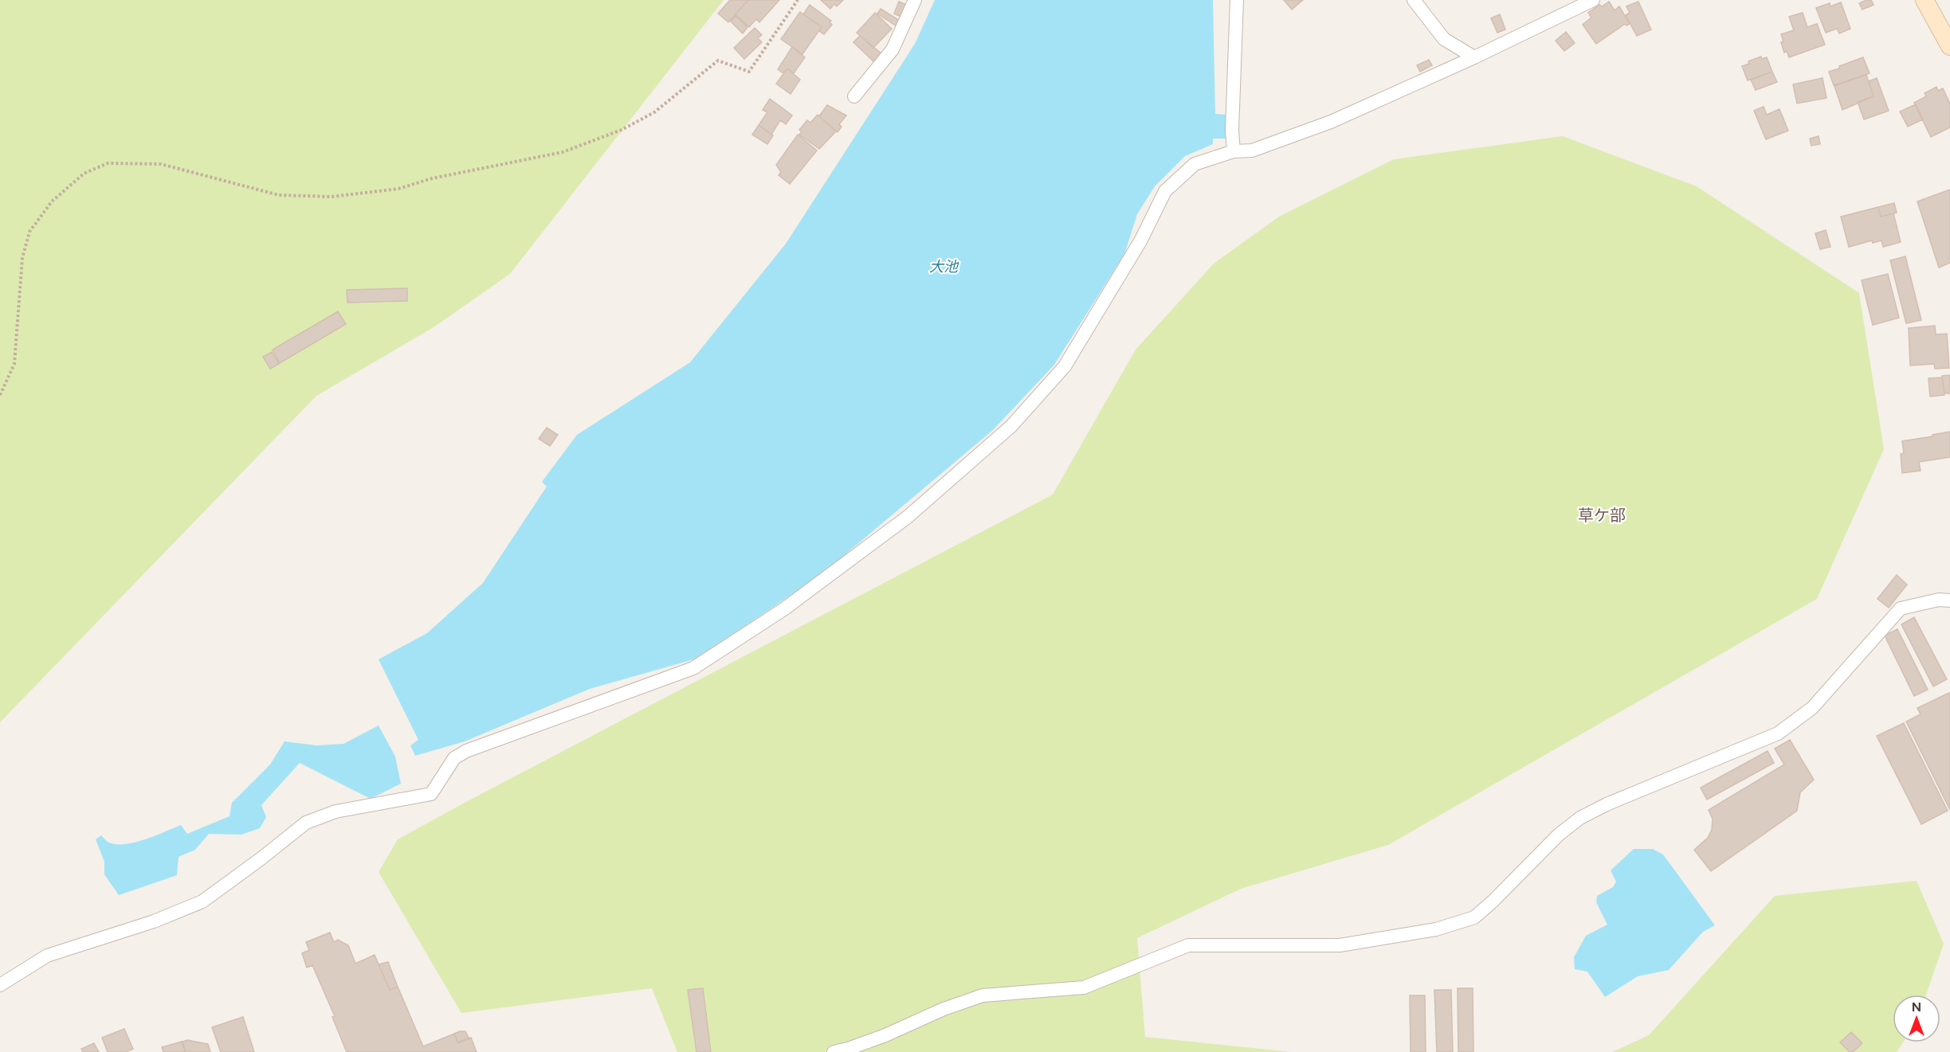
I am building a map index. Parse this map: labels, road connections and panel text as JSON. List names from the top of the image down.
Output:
{
  "districts": ["草ケ部"],
  "water": ["大池"],
  "north": "top"
}
